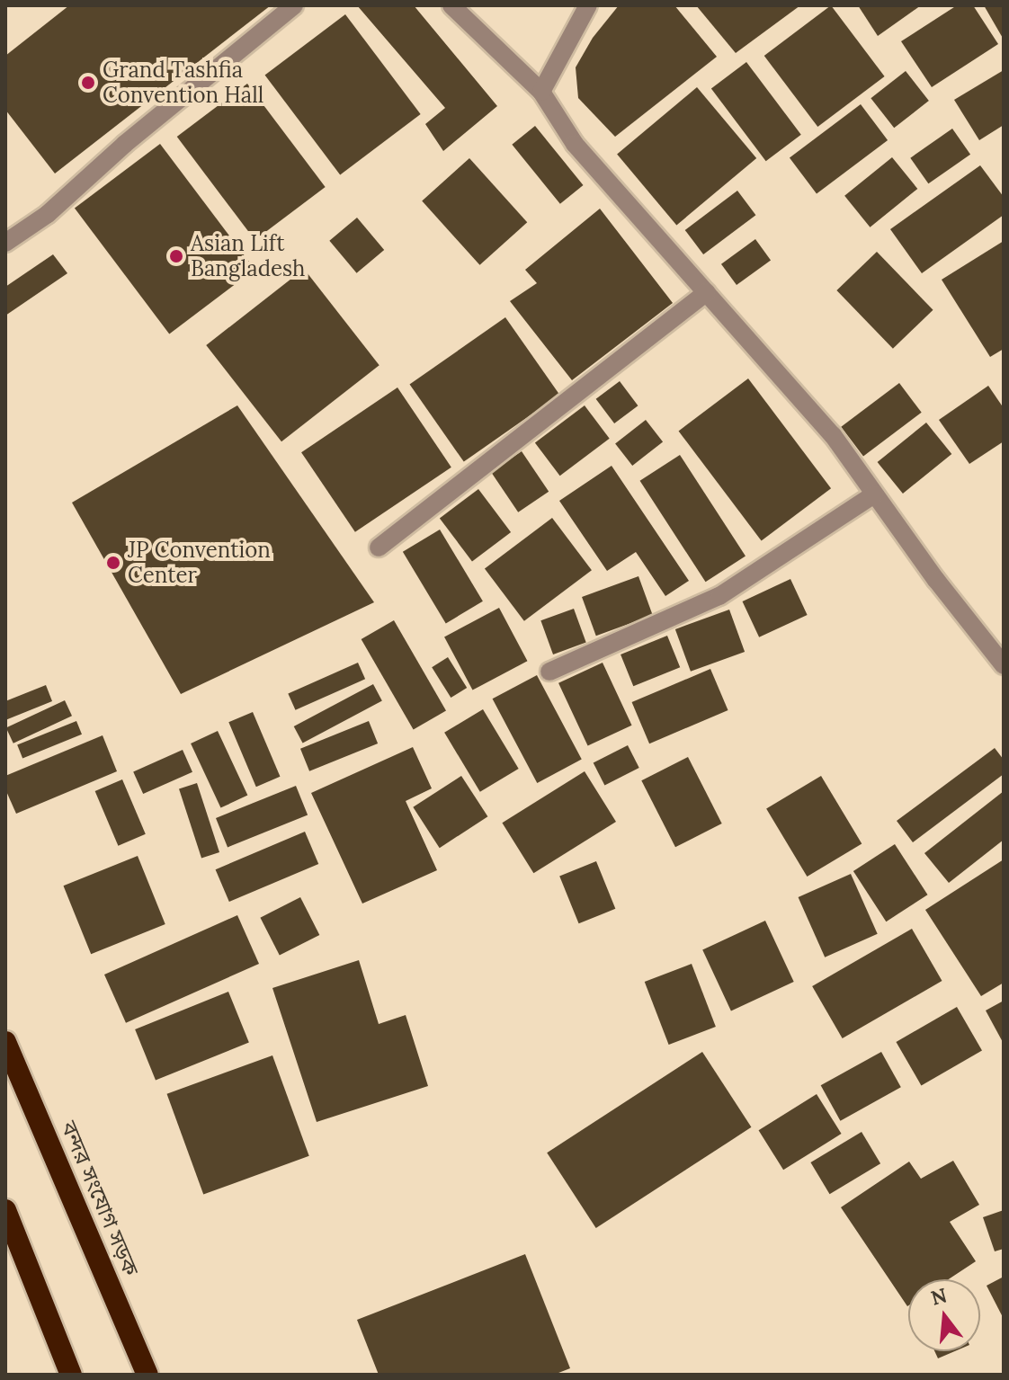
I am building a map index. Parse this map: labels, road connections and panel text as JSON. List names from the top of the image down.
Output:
{
  "streets": {
    "highway": ["বন্দর সংযোগ সড়ক"]
  },
  "places": ["Grand Tashfia Convention Hall", "Asian Lift Bangladesh", "JP Convention Center"],
  "north": "top"
}
